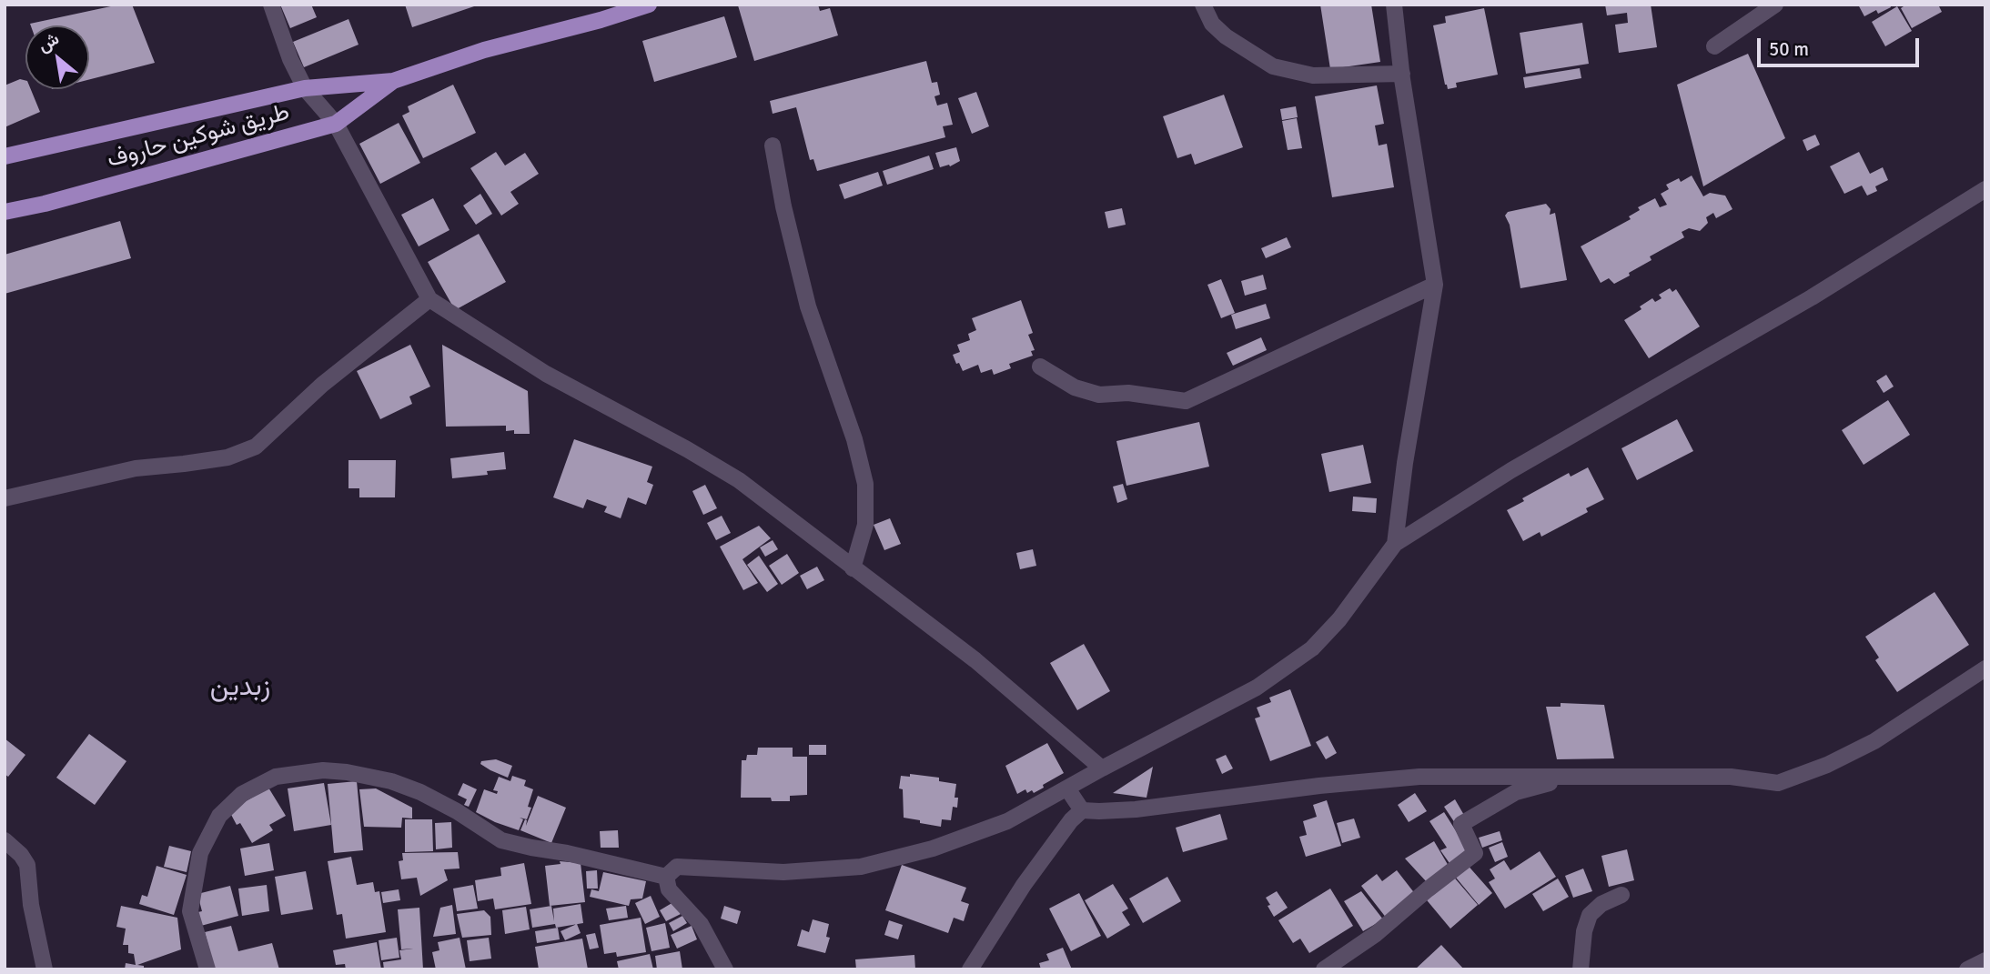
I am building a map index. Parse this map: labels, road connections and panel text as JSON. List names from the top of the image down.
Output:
{
  "streets": {
    "main road": ["طريق شوكين حاروف"]
  },
  "districts": ["زبدين"],
  "scale_bar": "50 m",
  "north": "top left"
}
